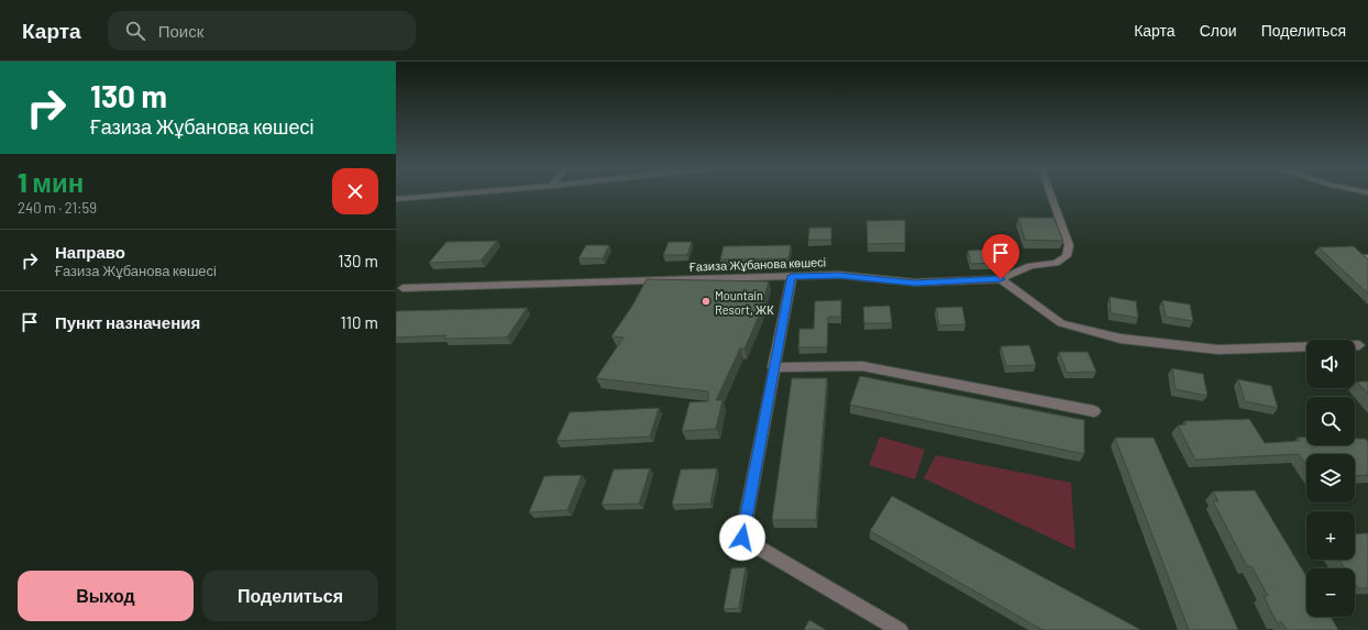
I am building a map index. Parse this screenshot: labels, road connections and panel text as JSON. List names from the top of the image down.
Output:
{
  "streets": {
    "street": ["Ғазиза Жұбанова көшесі"]
  },
  "places": ["Mountain Resort, ЖК"],
  "page": {
    "header": "Карта",
    "search": "Поиск",
    "nav": ["Карта", "Слои", "Поделиться"],
    "turn": ["130 m", "Ғазиза Жұбанова көшесі"],
    "heading": ["1 мин", "240 m · 21:59"],
    "list": [
      {
        "name": "Направо",
        "note": "Ғазиза Жұбанова көшесі",
        "value": "130 m"
      },
      {
        "name": "Пункт назначения",
        "value": "110 m"
      }
    ],
    "map_buttons": ["+", "−"],
    "buttons": ["Выход", "Поделиться"]
  }
}
